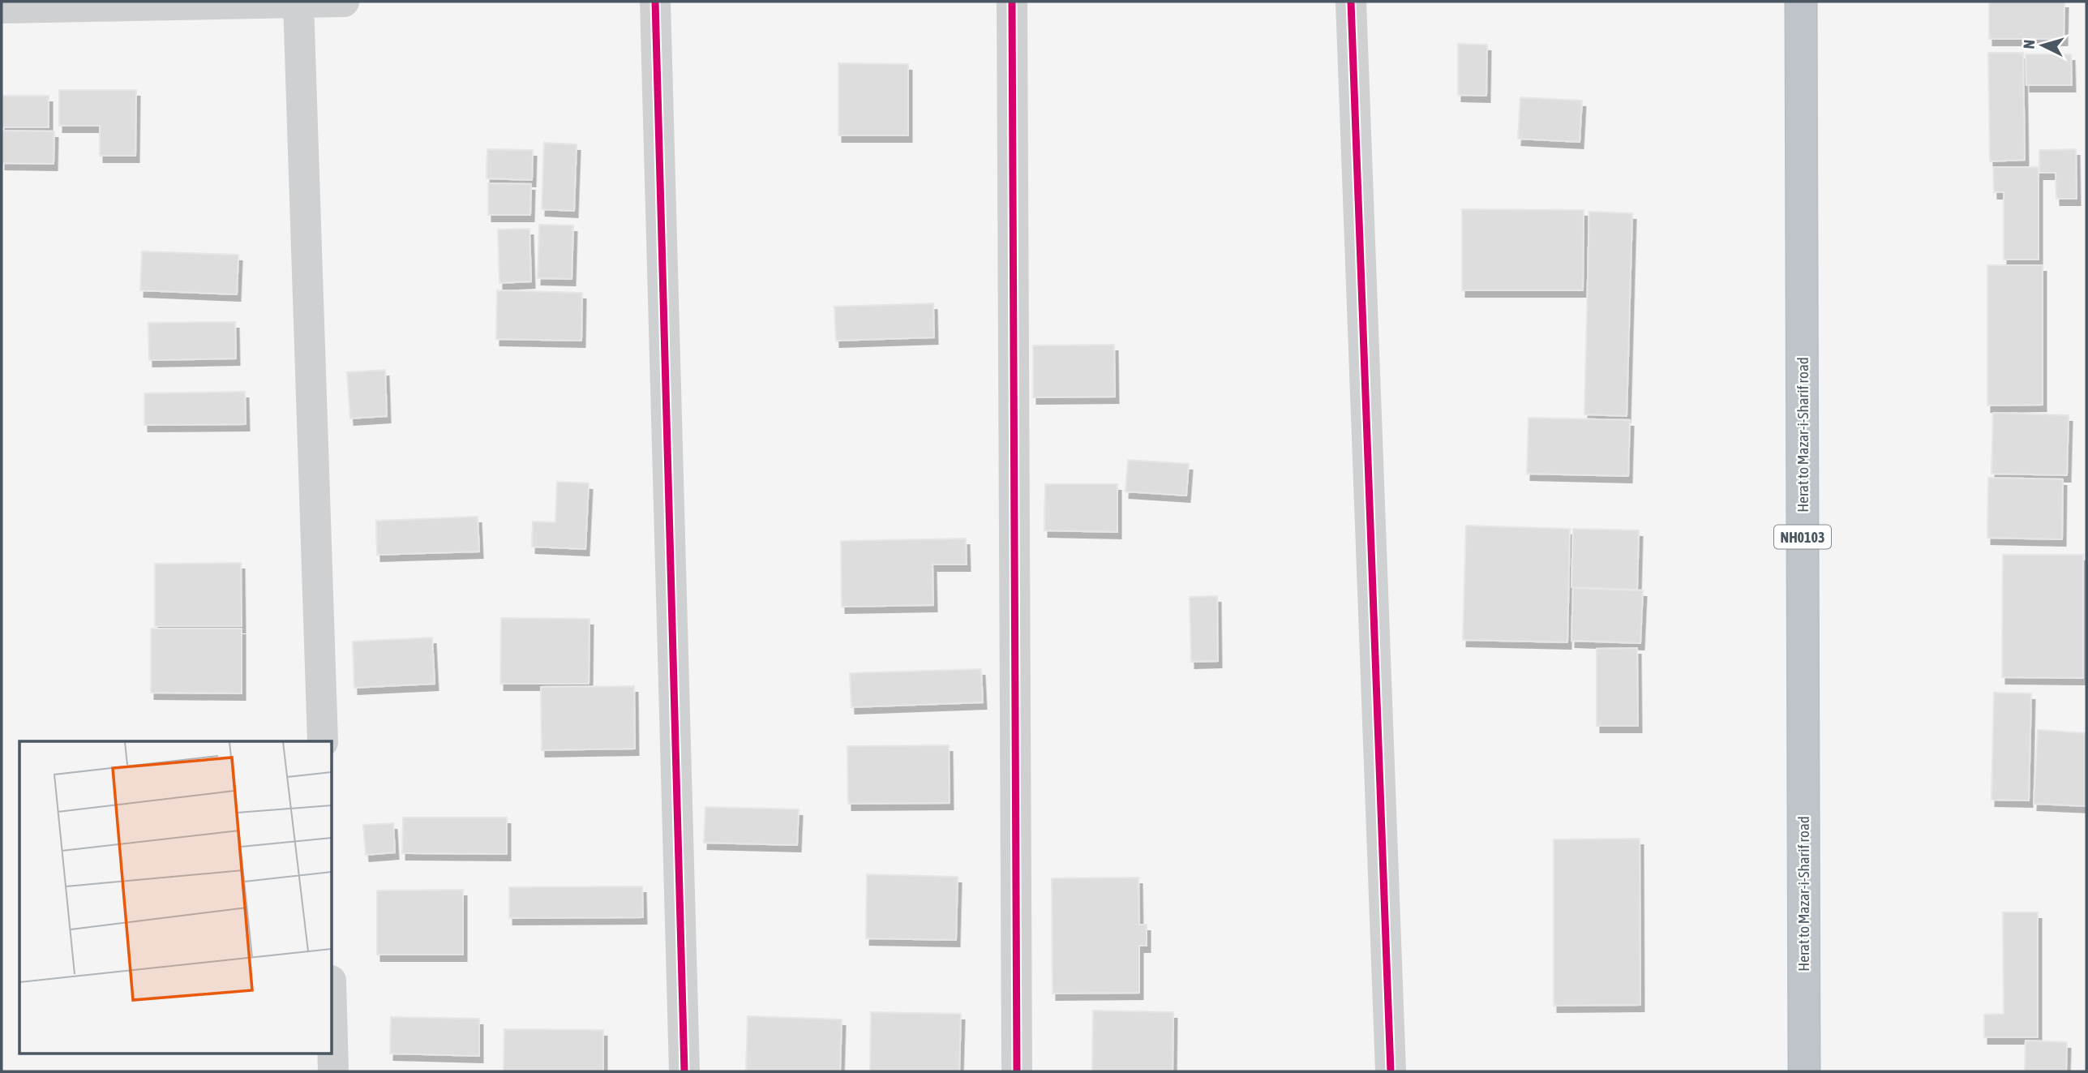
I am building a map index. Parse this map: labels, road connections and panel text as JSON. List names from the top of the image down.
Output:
{
  "streets": {
    "highway": ["Herat to Mazar-i-Sharif road", "NH0103"]
  },
  "north": "left"
}
